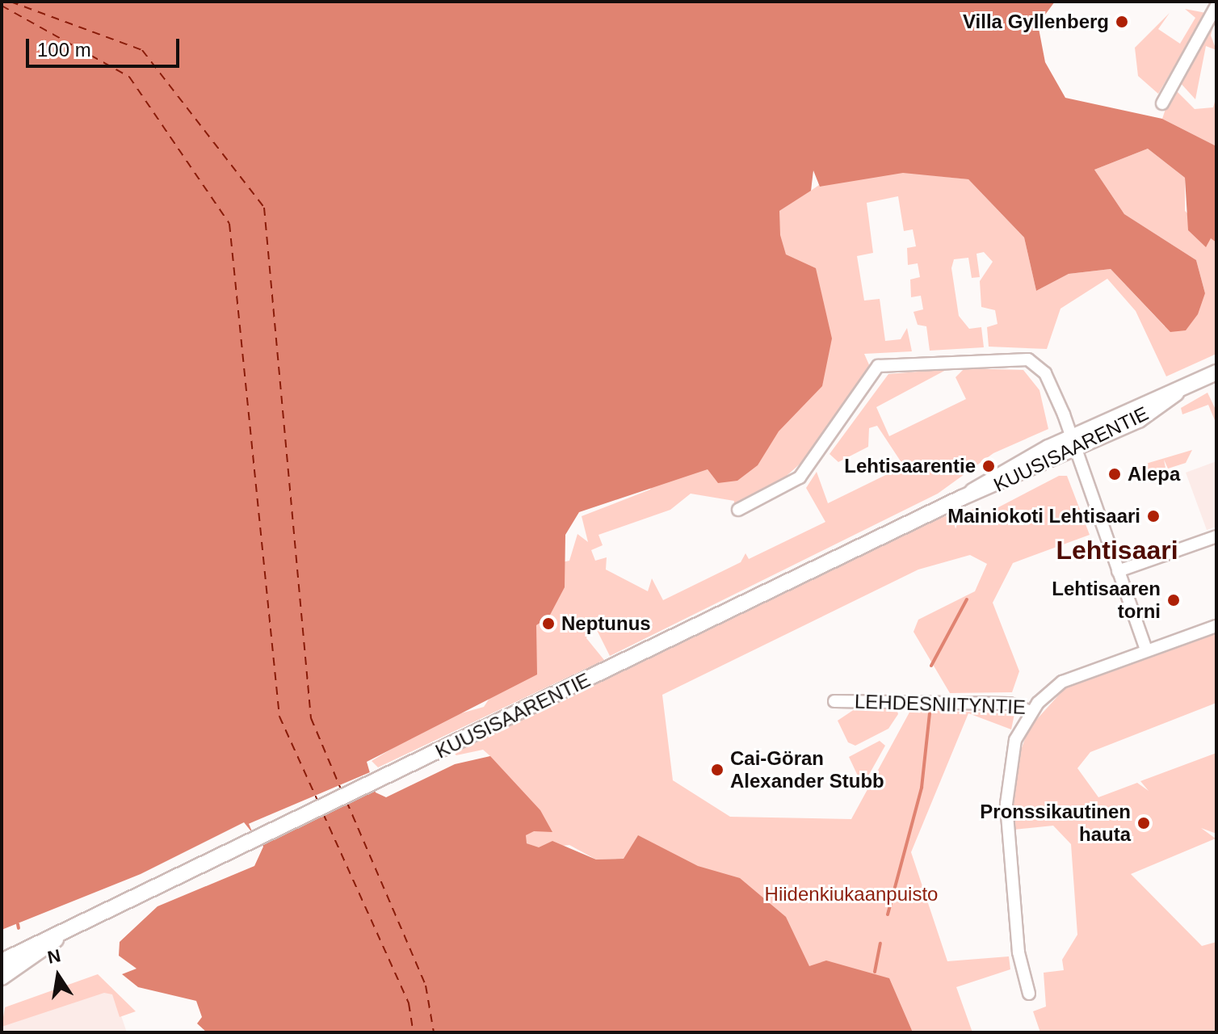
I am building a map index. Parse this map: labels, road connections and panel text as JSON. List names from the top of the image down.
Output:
{
  "streets": {
    "main road": ["KUUSISAARENTIE"],
    "street": ["LEHDESNIITYNTIE"]
  },
  "districts": ["Lehtisaari"],
  "parks": ["Hiidenkiukaanpuisto"],
  "places": [
    "Villa Gyllenberg",
    "Lehtisaarentie",
    "Alepa",
    "Mainiokoti Lehtisaari",
    "Lehtisaaren torni",
    "Neptunus",
    "Cai-Göran Alexander Stubb",
    "Pronssikautinen hauta"
  ],
  "scale_bar": "100 m",
  "north": "top"
}
